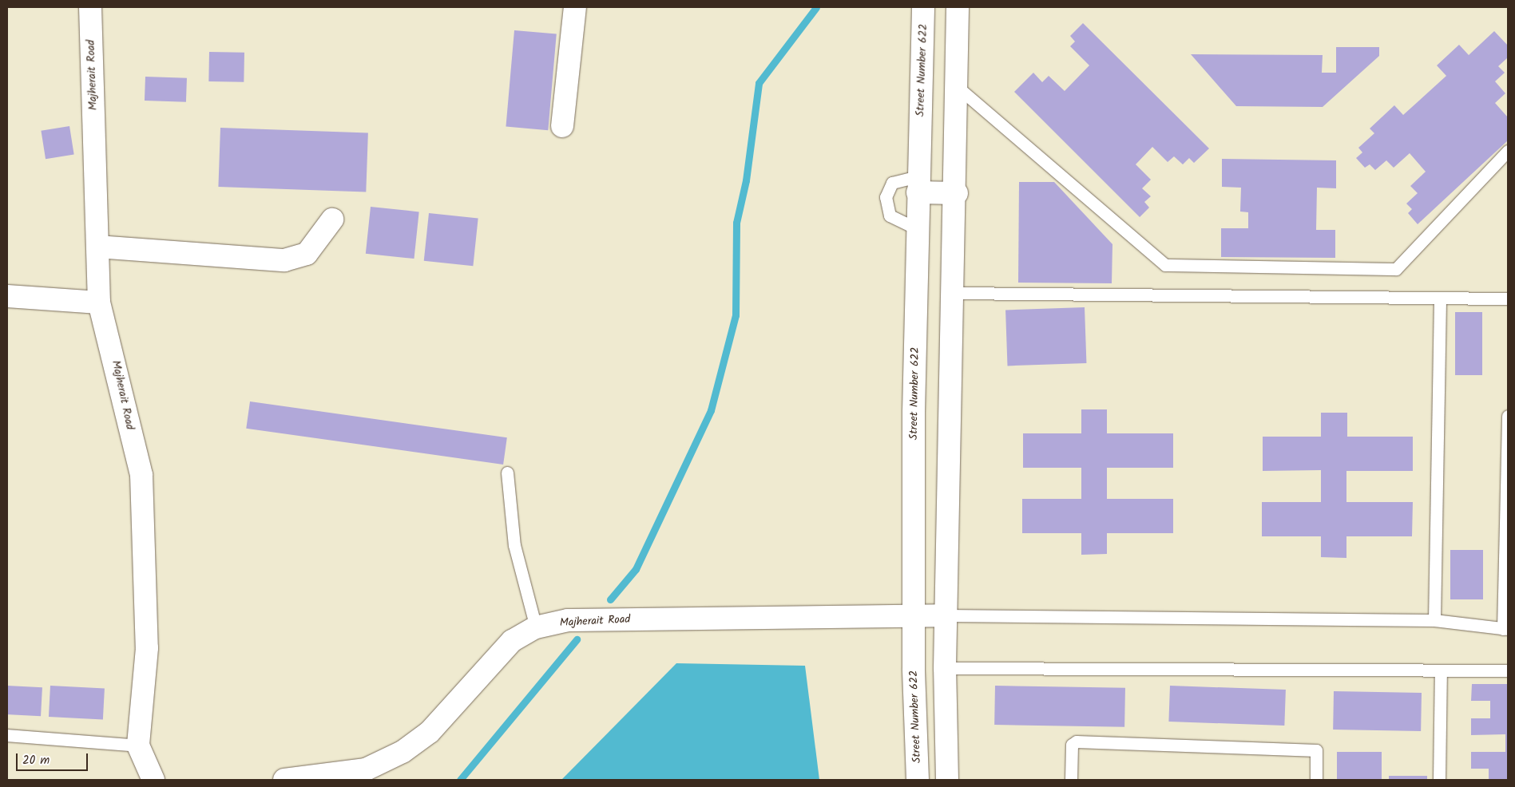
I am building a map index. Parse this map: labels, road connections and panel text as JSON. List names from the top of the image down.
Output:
{
  "streets": {
    "street": ["Street Number 622", "Majherait Road"]
  },
  "crossings": [
    ["Street Number 622", "Majherait Road"]
  ],
  "scale_bar": "20 m"
}
